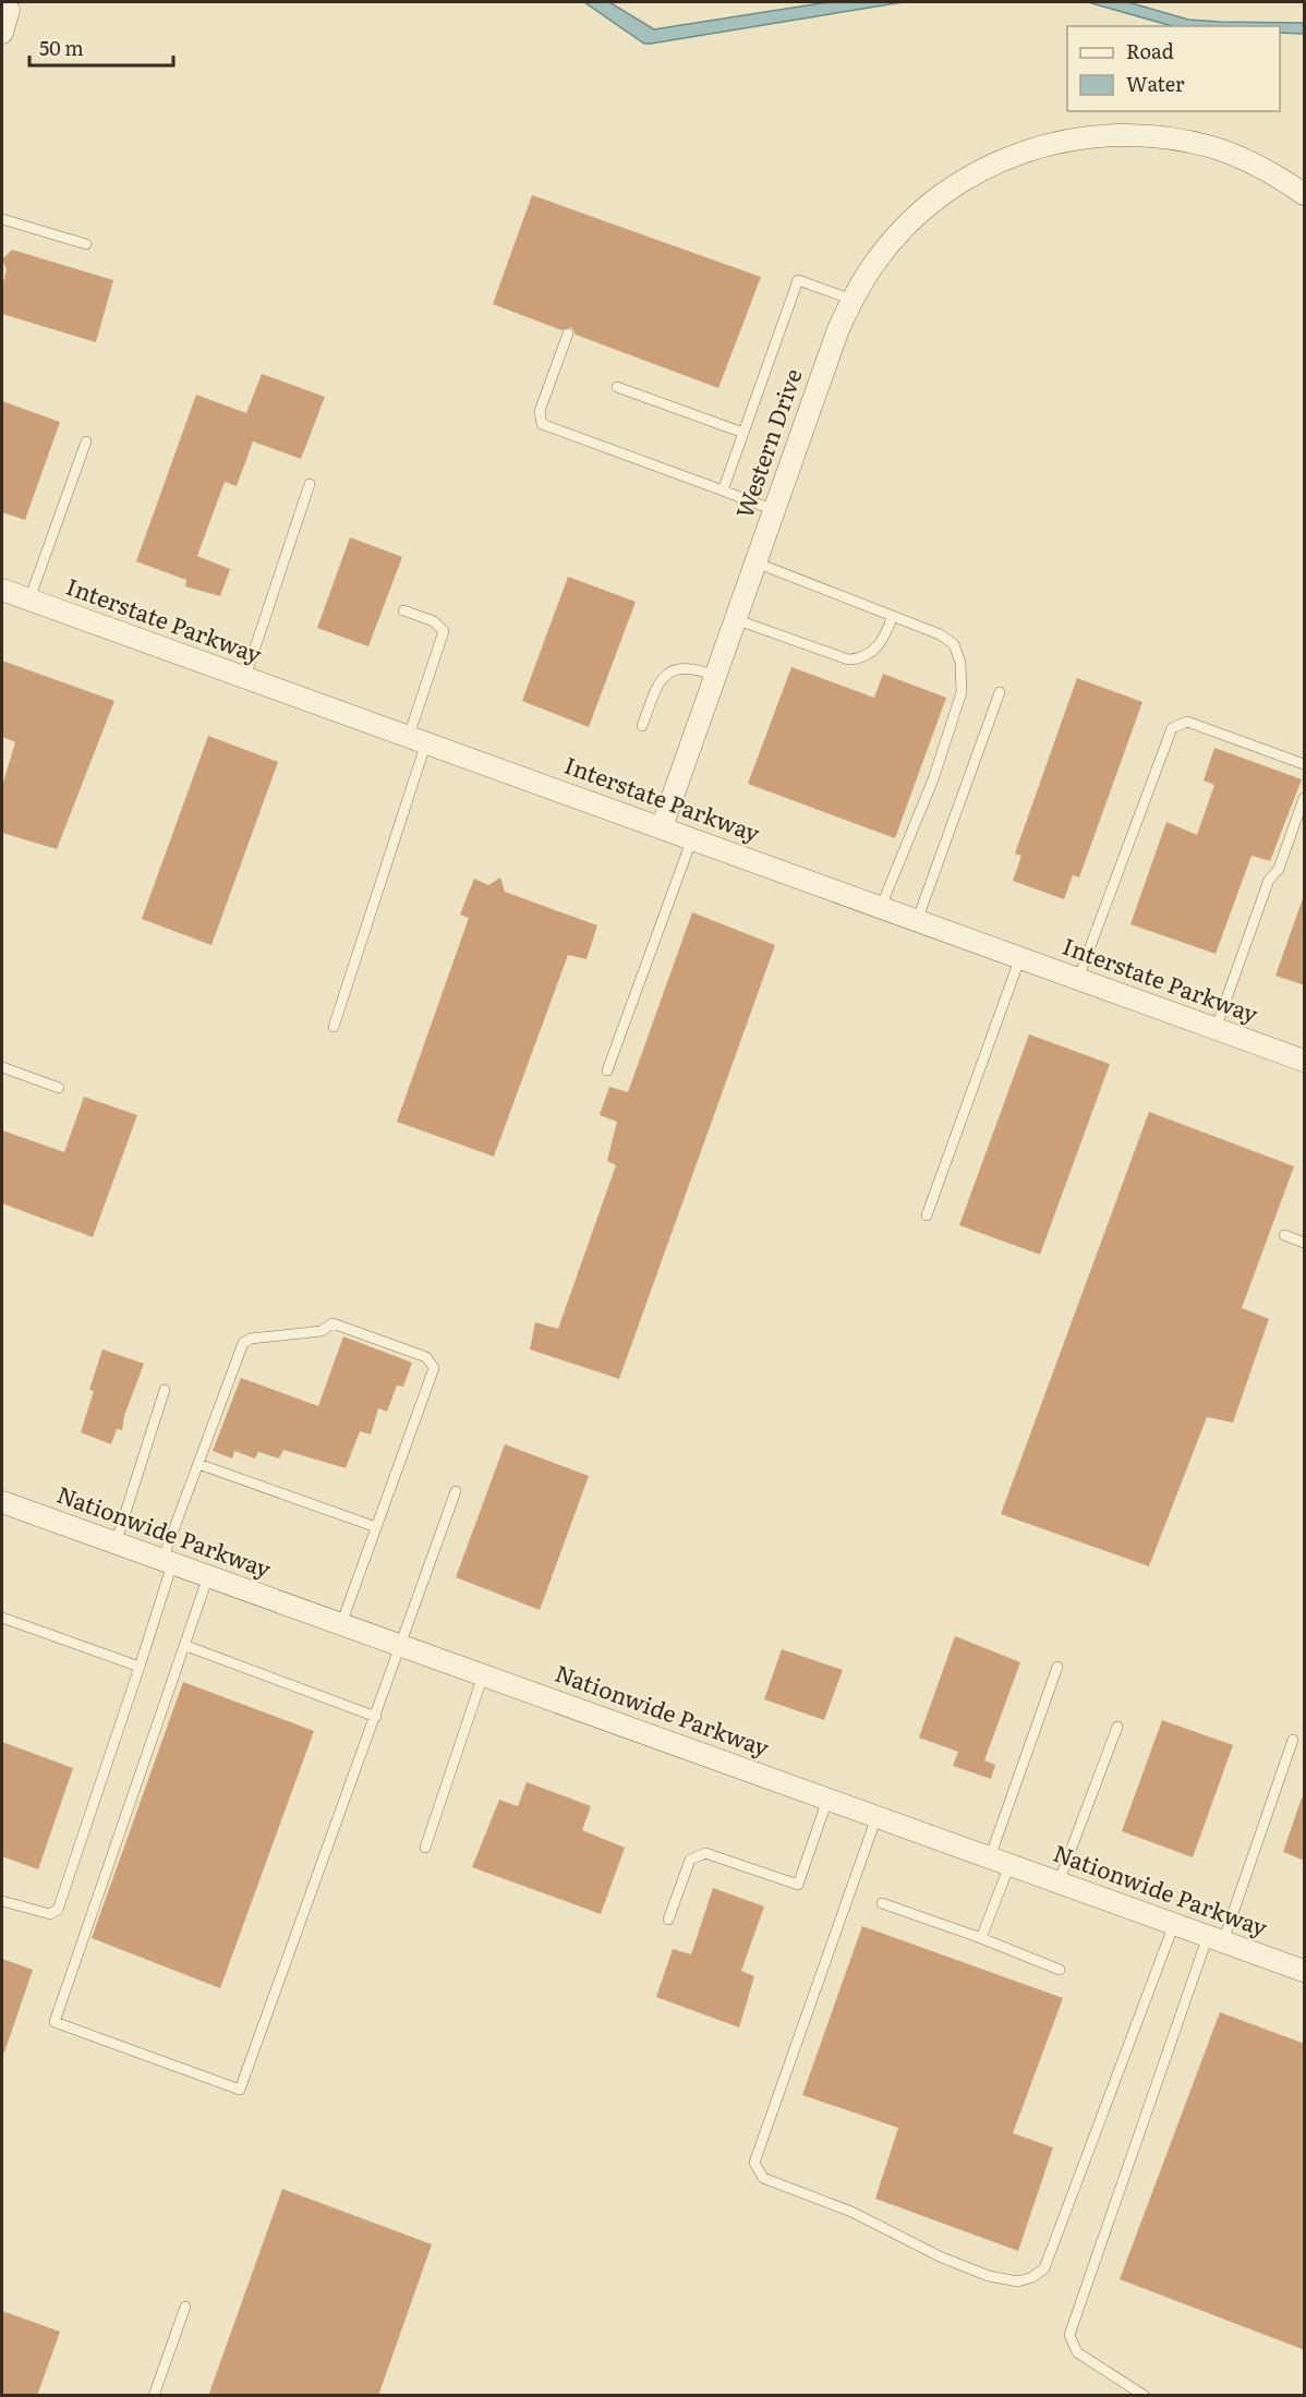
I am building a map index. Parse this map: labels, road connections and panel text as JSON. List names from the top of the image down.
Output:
{
  "streets": {
    "street": ["Western Drive", "Interstate Parkway", "Nationwide Parkway"]
  },
  "crossings": [
    ["Western Drive", "Interstate Parkway"]
  ],
  "legend": ["Road", "Water"],
  "scale_bar": "50 m"
}
